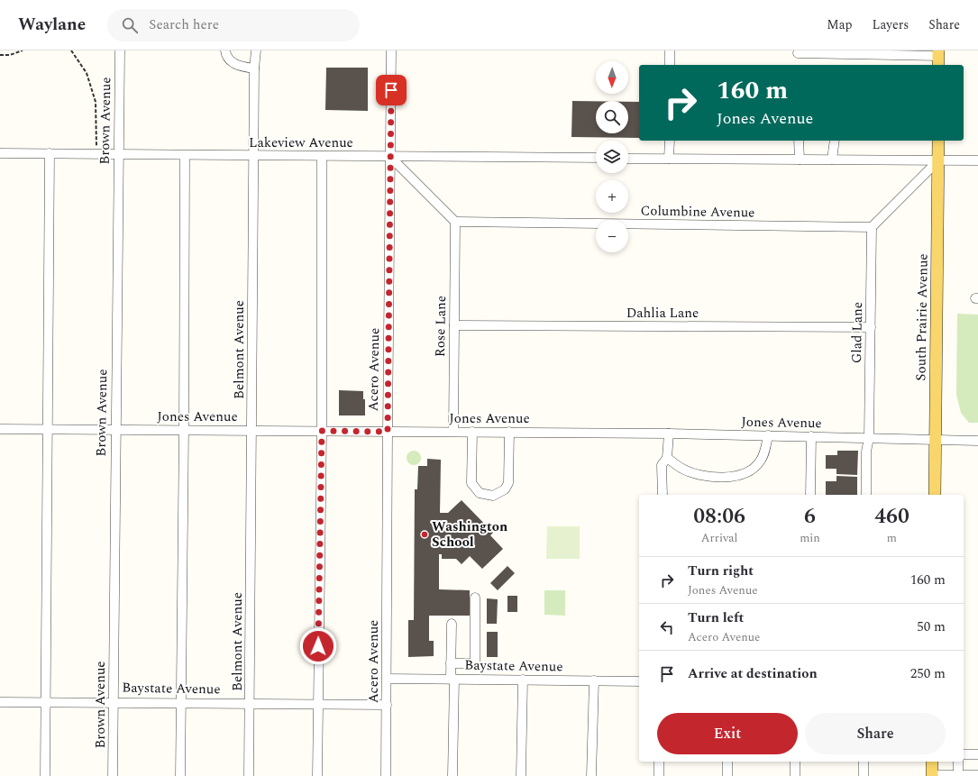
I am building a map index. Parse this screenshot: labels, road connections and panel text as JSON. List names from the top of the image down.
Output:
{
  "streets": {
    "main road": ["South Prairie Avenue"],
    "street": [
      "Brown Avenue",
      "Lakeview Avenue",
      "Columbine Avenue",
      "Dahlia Lane",
      "Rose Lane",
      "Glad Lane",
      "Belmont Avenue",
      "Acero Avenue",
      "Jones Avenue",
      "Baystate Avenue"
    ]
  },
  "crossings": [
    ["Brown Avenue", "Lakeview Avenue"],
    ["Brown Avenue", "Jones Avenue"],
    ["Brown Avenue", "Baystate Avenue"],
    ["Lakeview Avenue", "Belmont Avenue"],
    ["Lakeview Avenue", "Acero Avenue"],
    ["Columbine Avenue", "Rose Lane"],
    ["Columbine Avenue", "Glad Lane"],
    ["Dahlia Lane", "Rose Lane"],
    ["Dahlia Lane", "Glad Lane"],
    ["South Prairie Avenue", "Jones Avenue"],
    ["Rose Lane", "Jones Avenue"],
    ["Glad Lane", "Jones Avenue"],
    ["Belmont Avenue", "Jones Avenue"],
    ["Belmont Avenue", "Baystate Avenue"],
    ["Acero Avenue", "Jones Avenue"],
    ["Acero Avenue", "Baystate Avenue"]
  ],
  "places": ["Washington School"],
  "north": "bottom",
  "page": {
    "header": "Waylane",
    "search": "Search here",
    "nav": ["Map", "Layers", "Share"],
    "map_buttons": ["+", "−"],
    "turn": ["160 m", "Jones Avenue"],
    "eta": [
      "08:06",
      "Arrival",
      "6",
      "min",
      "460",
      "m"
    ],
    "list": [
      {
        "name": "Turn right",
        "note": "Jones Avenue",
        "value": "160 m"
      },
      {
        "name": "Turn left",
        "note": "Acero Avenue",
        "value": "50 m"
      },
      {
        "name": "Arrive at destination",
        "value": "250 m"
      }
    ],
    "buttons": ["Exit", "Share"]
  }
}
